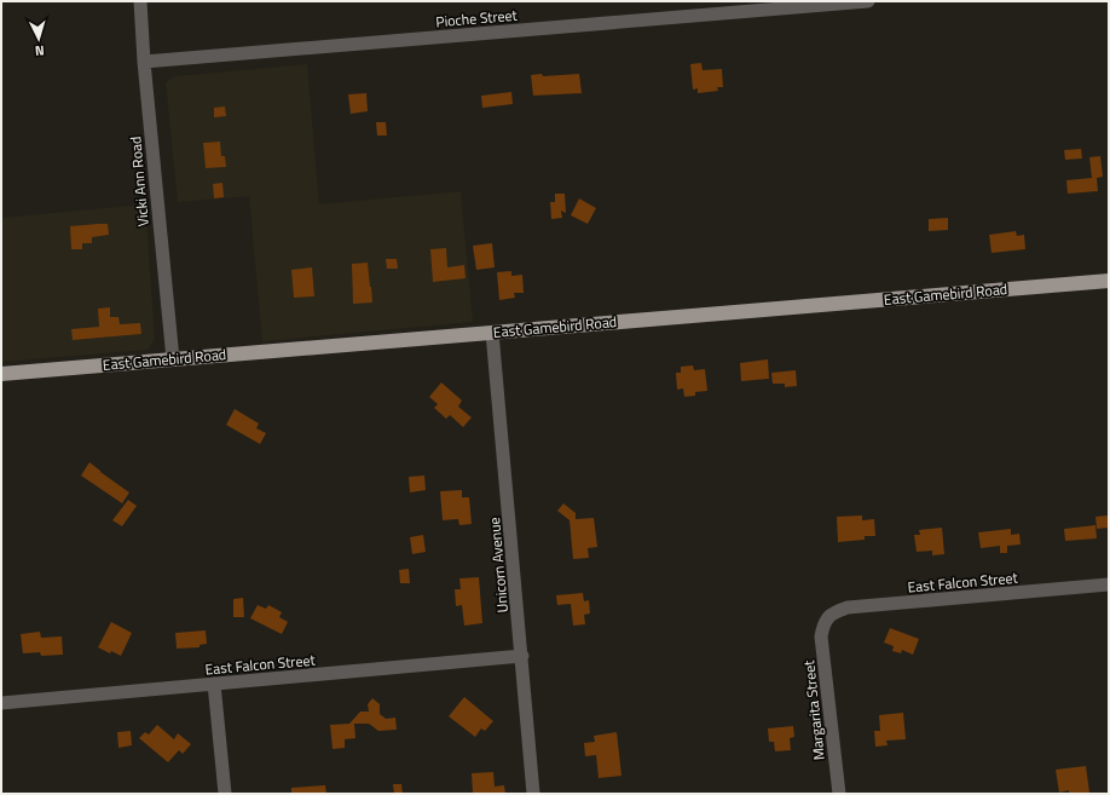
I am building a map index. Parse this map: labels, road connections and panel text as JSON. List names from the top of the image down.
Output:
{
  "streets": {
    "main road": ["East Gamebird Road"],
    "street": [
      "Pioche Street",
      "Vicki Ann Road",
      "Unicorn Avenue",
      "East Falcon Street",
      "Margarita Street"
    ]
  },
  "crossings": [
    ["Pioche Street", "Vicki Ann Road"],
    ["Vicki Ann Road", "East Gamebird Road"],
    ["East Gamebird Road", "Unicorn Avenue"],
    ["Unicorn Avenue", "East Falcon Street"],
    ["East Falcon Street", "Margarita Street"]
  ],
  "north": "bottom"
}
